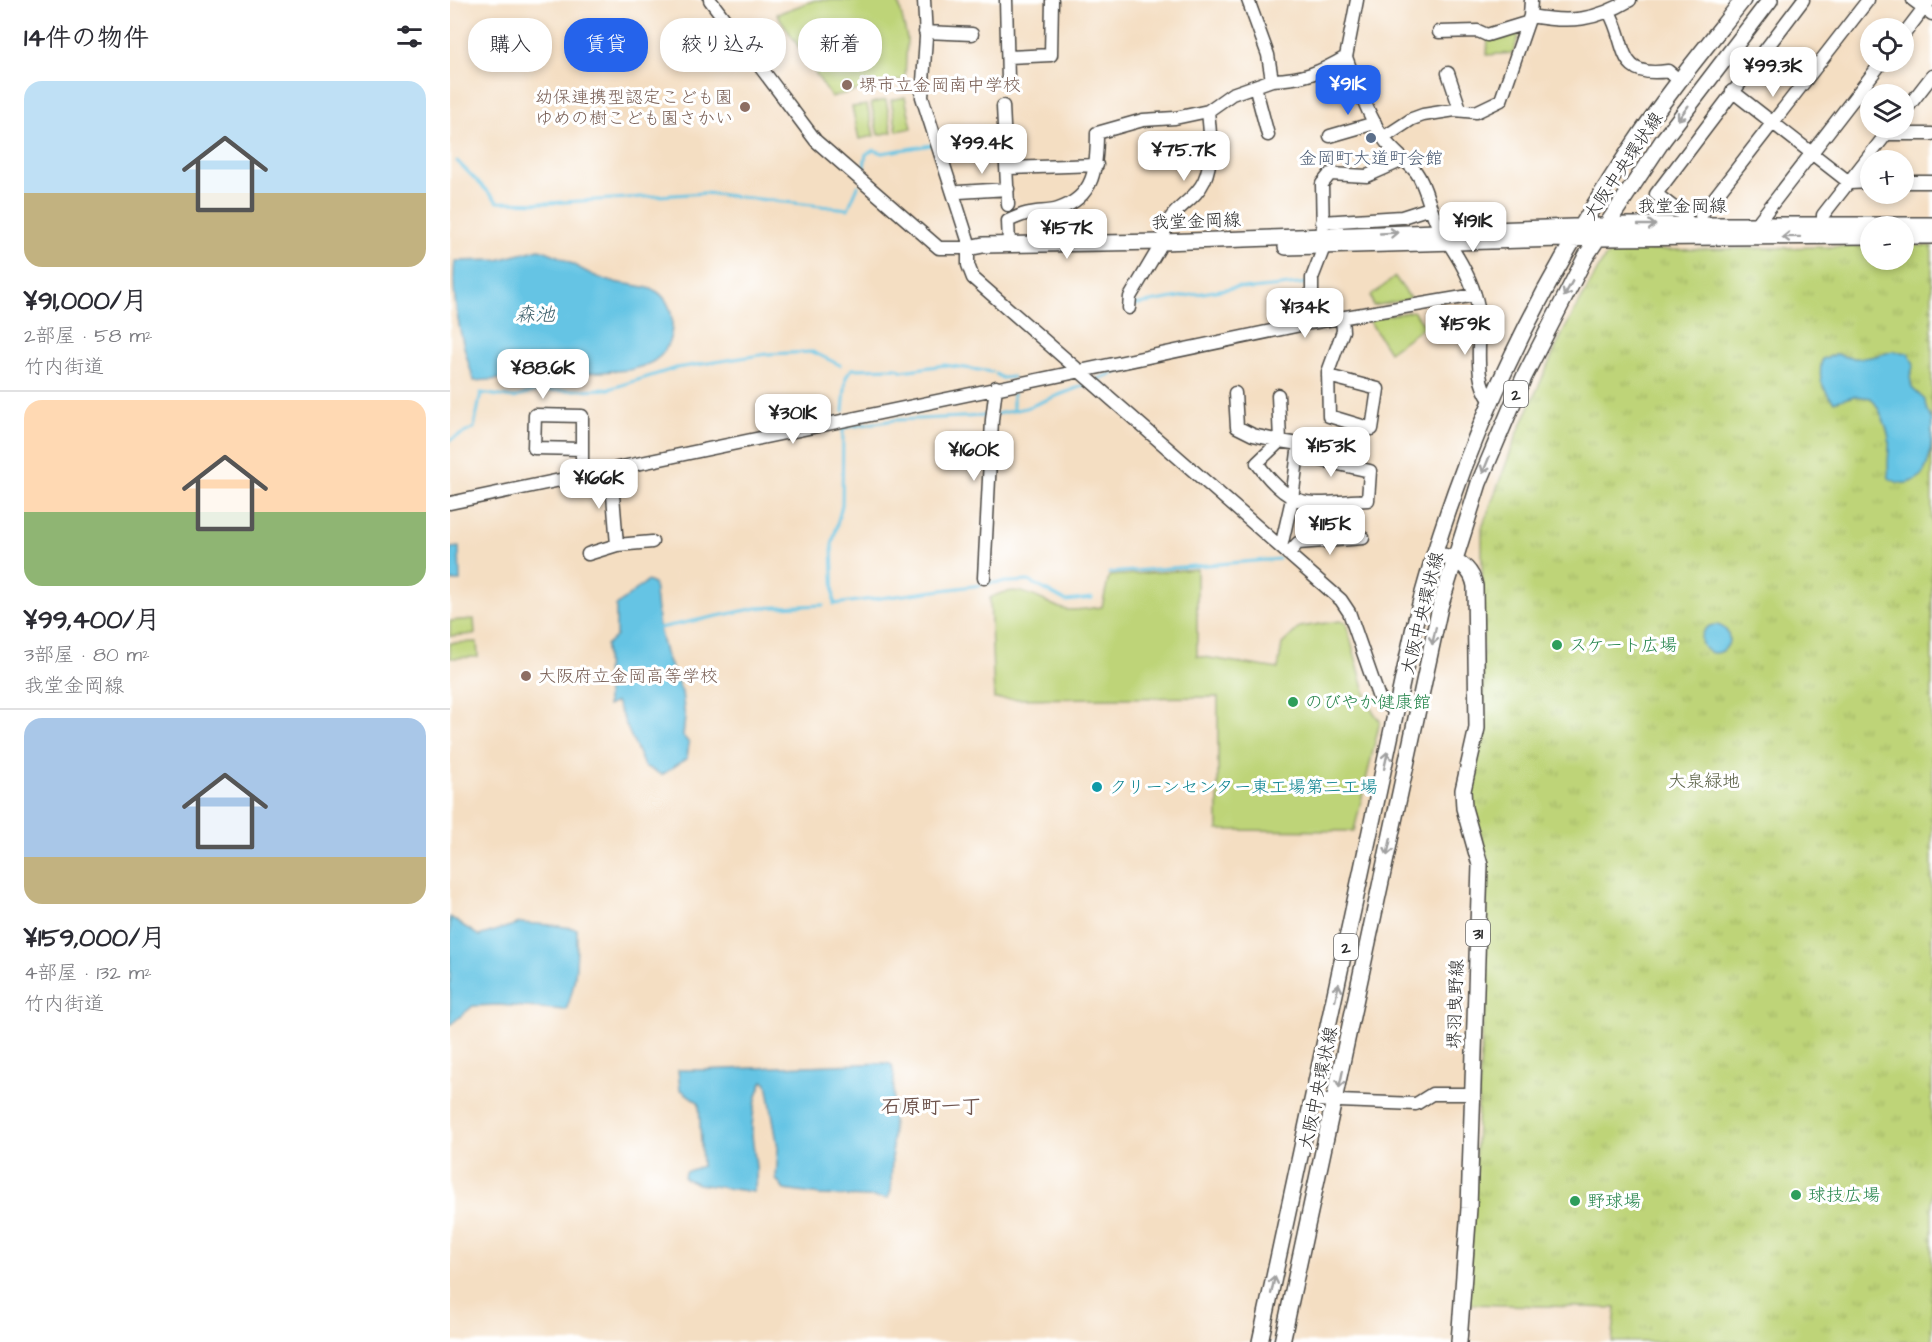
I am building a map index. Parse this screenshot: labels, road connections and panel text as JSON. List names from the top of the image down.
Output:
{
  "streets": {
    "main road": [
      "大阪中央環状線",
      "我堂金岡線",
      "2",
      "31",
      "堺羽曳野線"
    ]
  },
  "crossings": [
    ["大阪中央環状線", "我堂金岡線"],
    ["大阪中央環状線", "堺羽曳野線"]
  ],
  "districts": ["石原町一丁"],
  "water": ["森池"],
  "parks": ["大泉緑地"],
  "places": [
    "堺市立金岡南中学校",
    "幼保連携型認定こども園 ゆめの樹こども園さかい",
    "金岡町大道町会館",
    "スケート広場",
    "大阪府立金岡高等学校",
    "のびやか健康館",
    "クリーンセンター東工場第二工場",
    "球技広場",
    "野球場"
  ],
  "page": {
    "heading": "14件の物件",
    "map_buttons": ["+", "−"],
    "chip": [
      "購入",
      "賃貸",
      "絞り込み",
      "新着"
    ],
    "price": [
      "¥99.3K",
      "¥91K",
      "¥99.4K",
      "¥75.7K",
      "¥191K",
      "¥157K",
      "¥134K",
      "¥159K",
      "¥88.6K",
      "¥301K",
      "¥153K",
      "¥160K",
      "¥166K",
      "¥115K"
    ],
    "list": [
      {
        "name": "¥91,000/月",
        "note": "2部屋 · 58 m² · 竹内街道"
      },
      {
        "name": "¥99,400/月",
        "note": "3部屋 · 80 m² · 我堂金岡線"
      },
      {
        "name": "¥159,000/月",
        "note": "4部屋 · 132 m² · 竹内街道"
      }
    ]
  }
}
